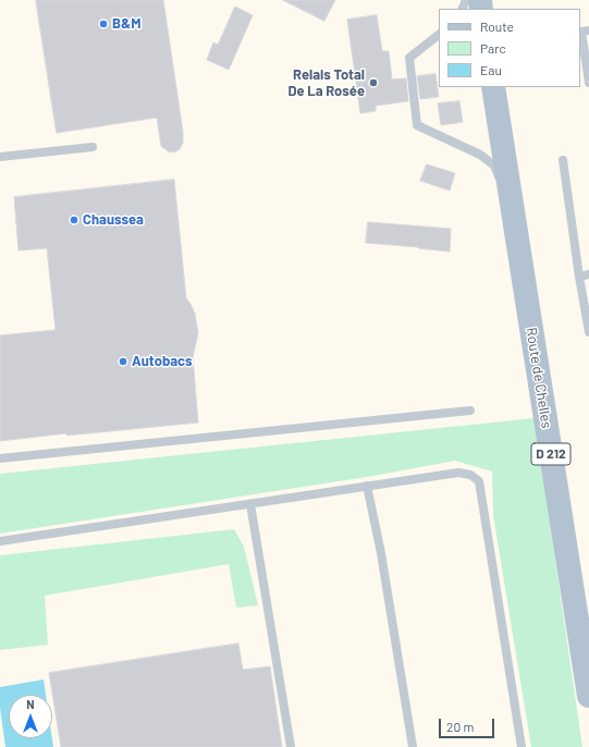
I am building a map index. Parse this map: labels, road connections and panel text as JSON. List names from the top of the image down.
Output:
{
  "streets": {
    "main road": ["Route de Chelles", "D 212"]
  },
  "places": [
    "B&M",
    "Relais Total De La Rosée",
    "Chaussea",
    "Autobacs"
  ],
  "legend": ["Route", "Parc", "Eau"],
  "scale_bar": "20 m",
  "north": "top"
}
